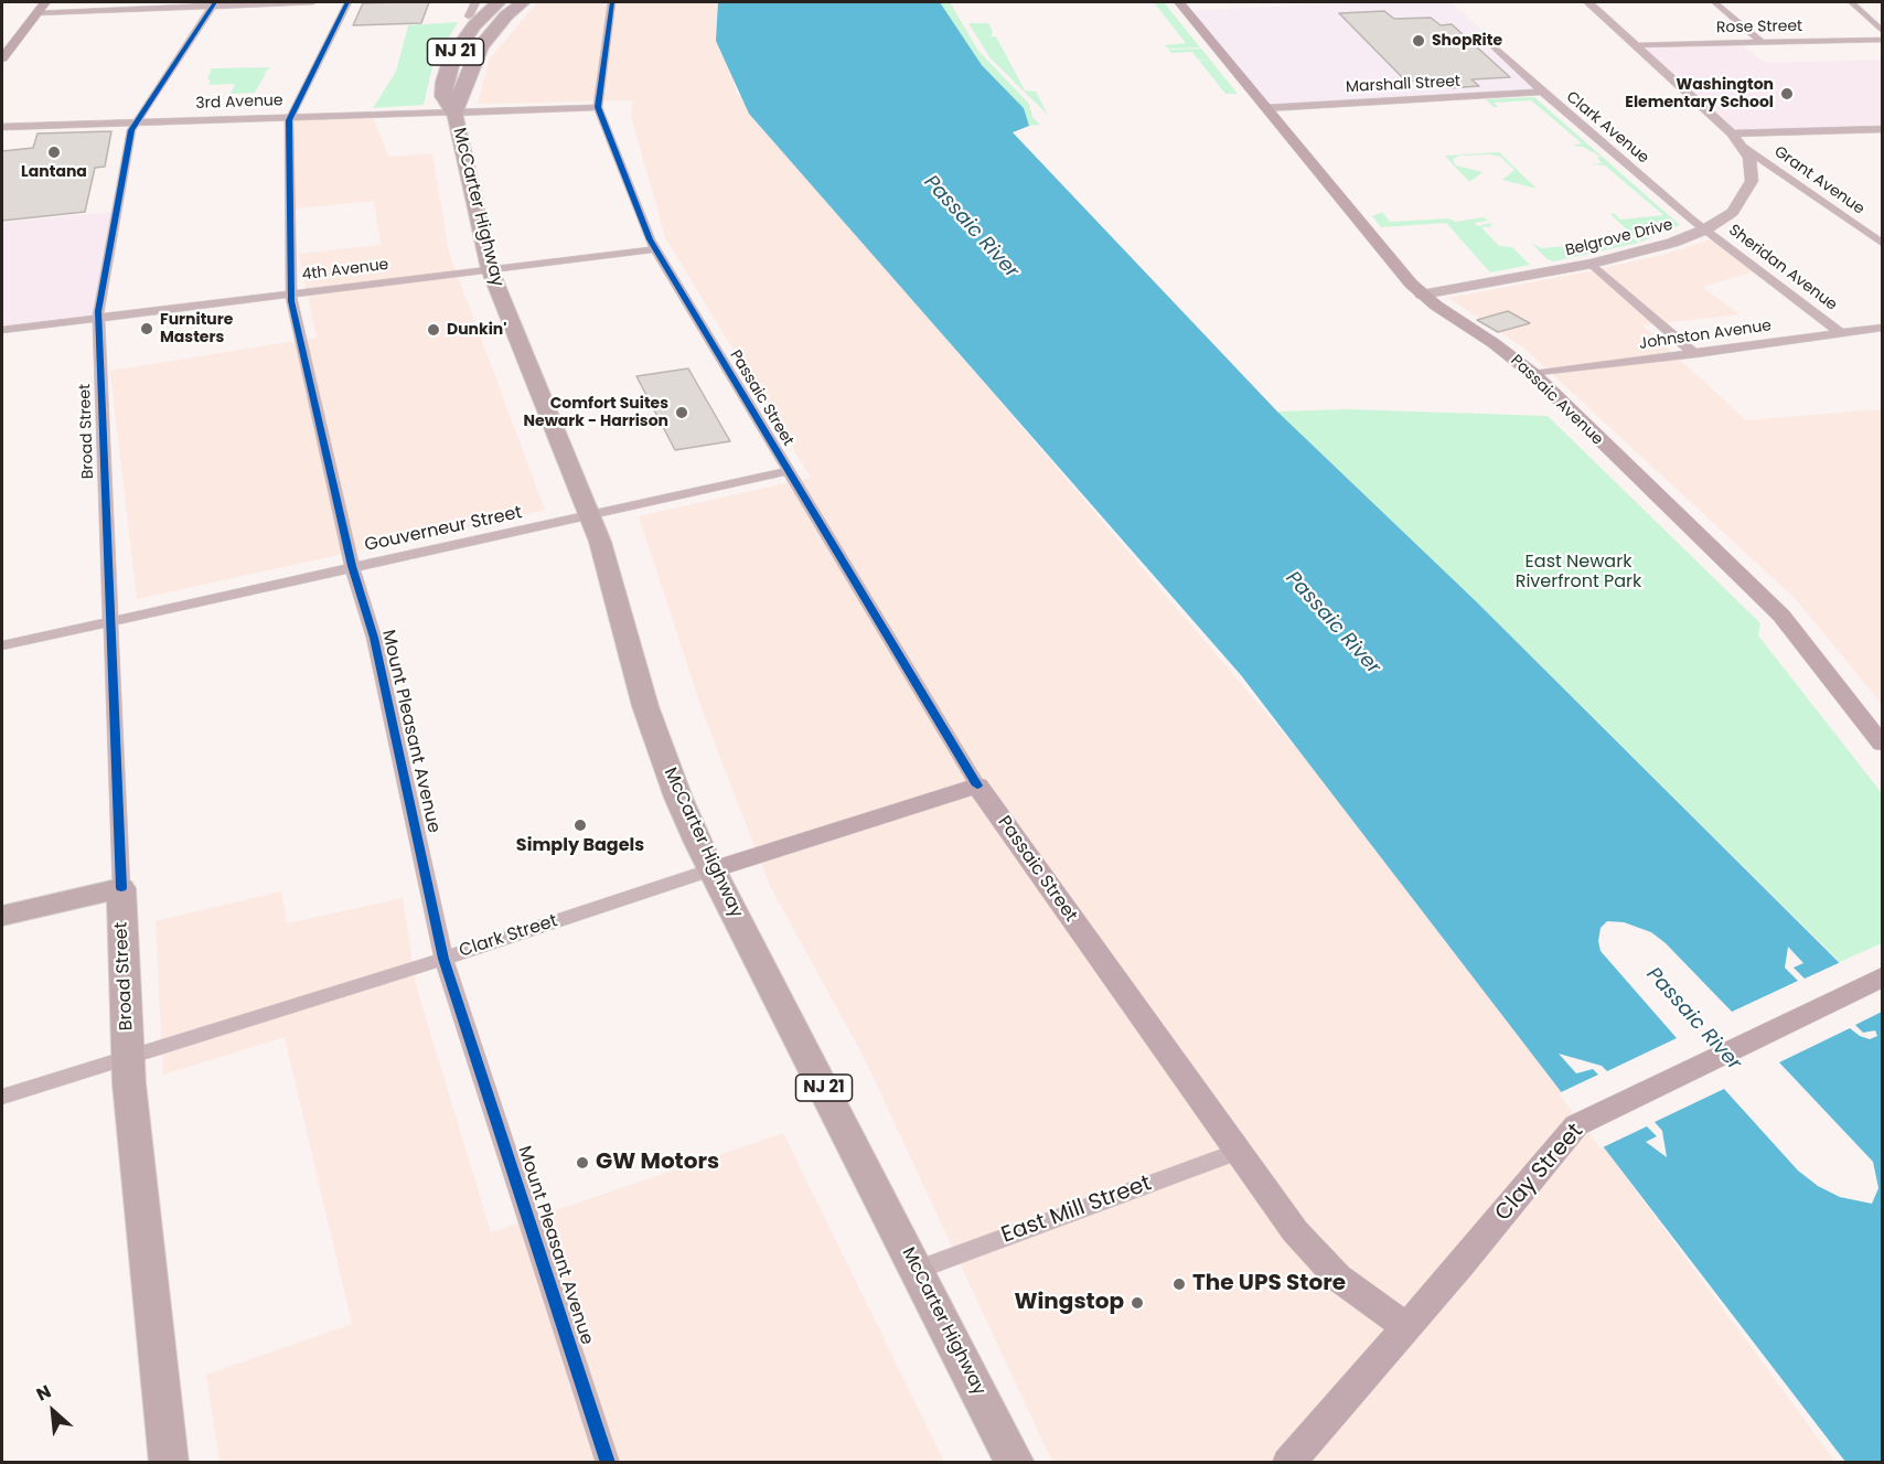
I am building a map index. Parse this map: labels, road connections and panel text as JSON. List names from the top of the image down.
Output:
{
  "streets": {
    "highway": ["NJ 21", "McCarter Highway"],
    "main road": [
      "Passaic Street",
      "Passaic Avenue",
      "Broad Street",
      "Clark Street",
      "Clay Street"
    ],
    "street": [
      "Rose Street",
      "Marshall Street",
      "3rd Avenue",
      "Clark Avenue",
      "Grant Avenue",
      "Belgrove Drive",
      "Sheridan Avenue",
      "4th Avenue",
      "Johnston Avenue",
      "Gouverneur Street",
      "Mount Pleasant Avenue",
      "East Mill Street"
    ]
  },
  "crossings": [
    ["Rose Street", "Belgrove Drive"],
    ["Marshall Street", "Clark Avenue"],
    ["Marshall Street", "Passaic Avenue"],
    ["3rd Avenue", "McCarter Highway"],
    ["3rd Avenue", "Passaic Street"],
    ["3rd Avenue", "Broad Street"],
    ["3rd Avenue", "Mount Pleasant Avenue"],
    ["Clark Avenue", "Belgrove Drive"],
    ["Clark Avenue", "Sheridan Avenue"],
    ["Grant Avenue", "Belgrove Drive"],
    ["McCarter Highway", "4th Avenue"],
    ["McCarter Highway", "Gouverneur Street"],
    ["McCarter Highway", "Clark Street"],
    ["McCarter Highway", "East Mill Street"],
    ["Belgrove Drive", "Sheridan Avenue"],
    ["Belgrove Drive", "Passaic Avenue"],
    ["Sheridan Avenue", "Johnston Avenue"],
    ["4th Avenue", "Passaic Street"],
    ["4th Avenue", "Broad Street"],
    ["4th Avenue", "Mount Pleasant Avenue"],
    ["Johnston Avenue", "Passaic Avenue"],
    ["Passaic Street", "Gouverneur Street"],
    ["Passaic Street", "Clark Street"],
    ["Passaic Street", "Clay Street"],
    ["Passaic Street", "East Mill Street"],
    ["Broad Street", "Gouverneur Street"],
    ["Broad Street", "Clark Street"],
    ["Gouverneur Street", "Mount Pleasant Avenue"],
    ["Mount Pleasant Avenue", "Clark Street"]
  ],
  "water": ["Passaic River"],
  "parks": ["East Newark Riverfront Park"],
  "places": [
    "ShopRite",
    "Washington Elementary School",
    "Lantana",
    "Furniture Masters",
    "Dunkin'",
    "Comfort Suites Newark - Harrison",
    "Simply Bagels",
    "GW Motors",
    "The UPS Store",
    "Wingstop"
  ],
  "north": "top left"
}
